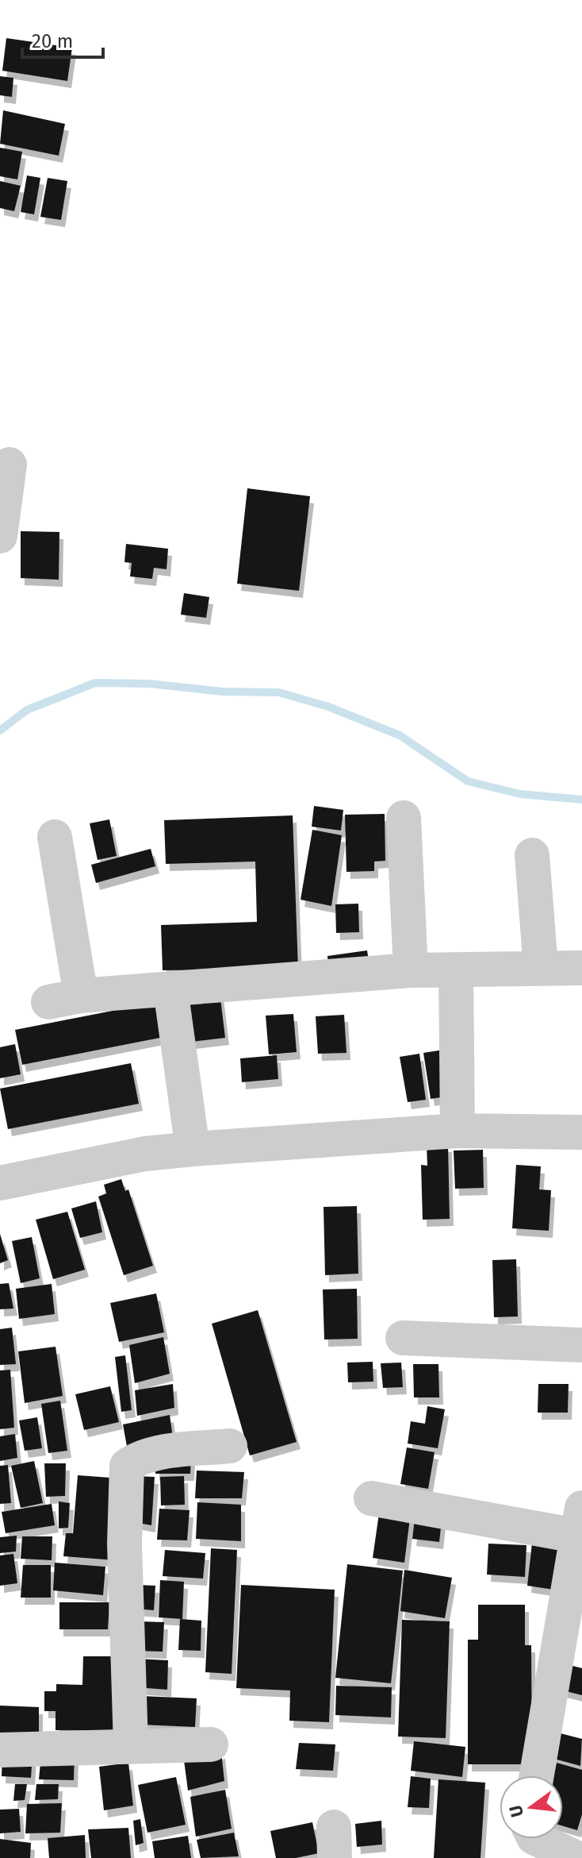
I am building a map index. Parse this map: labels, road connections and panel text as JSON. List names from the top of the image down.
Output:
{
  "scale_bar": "20 m",
  "north": "left"
}
